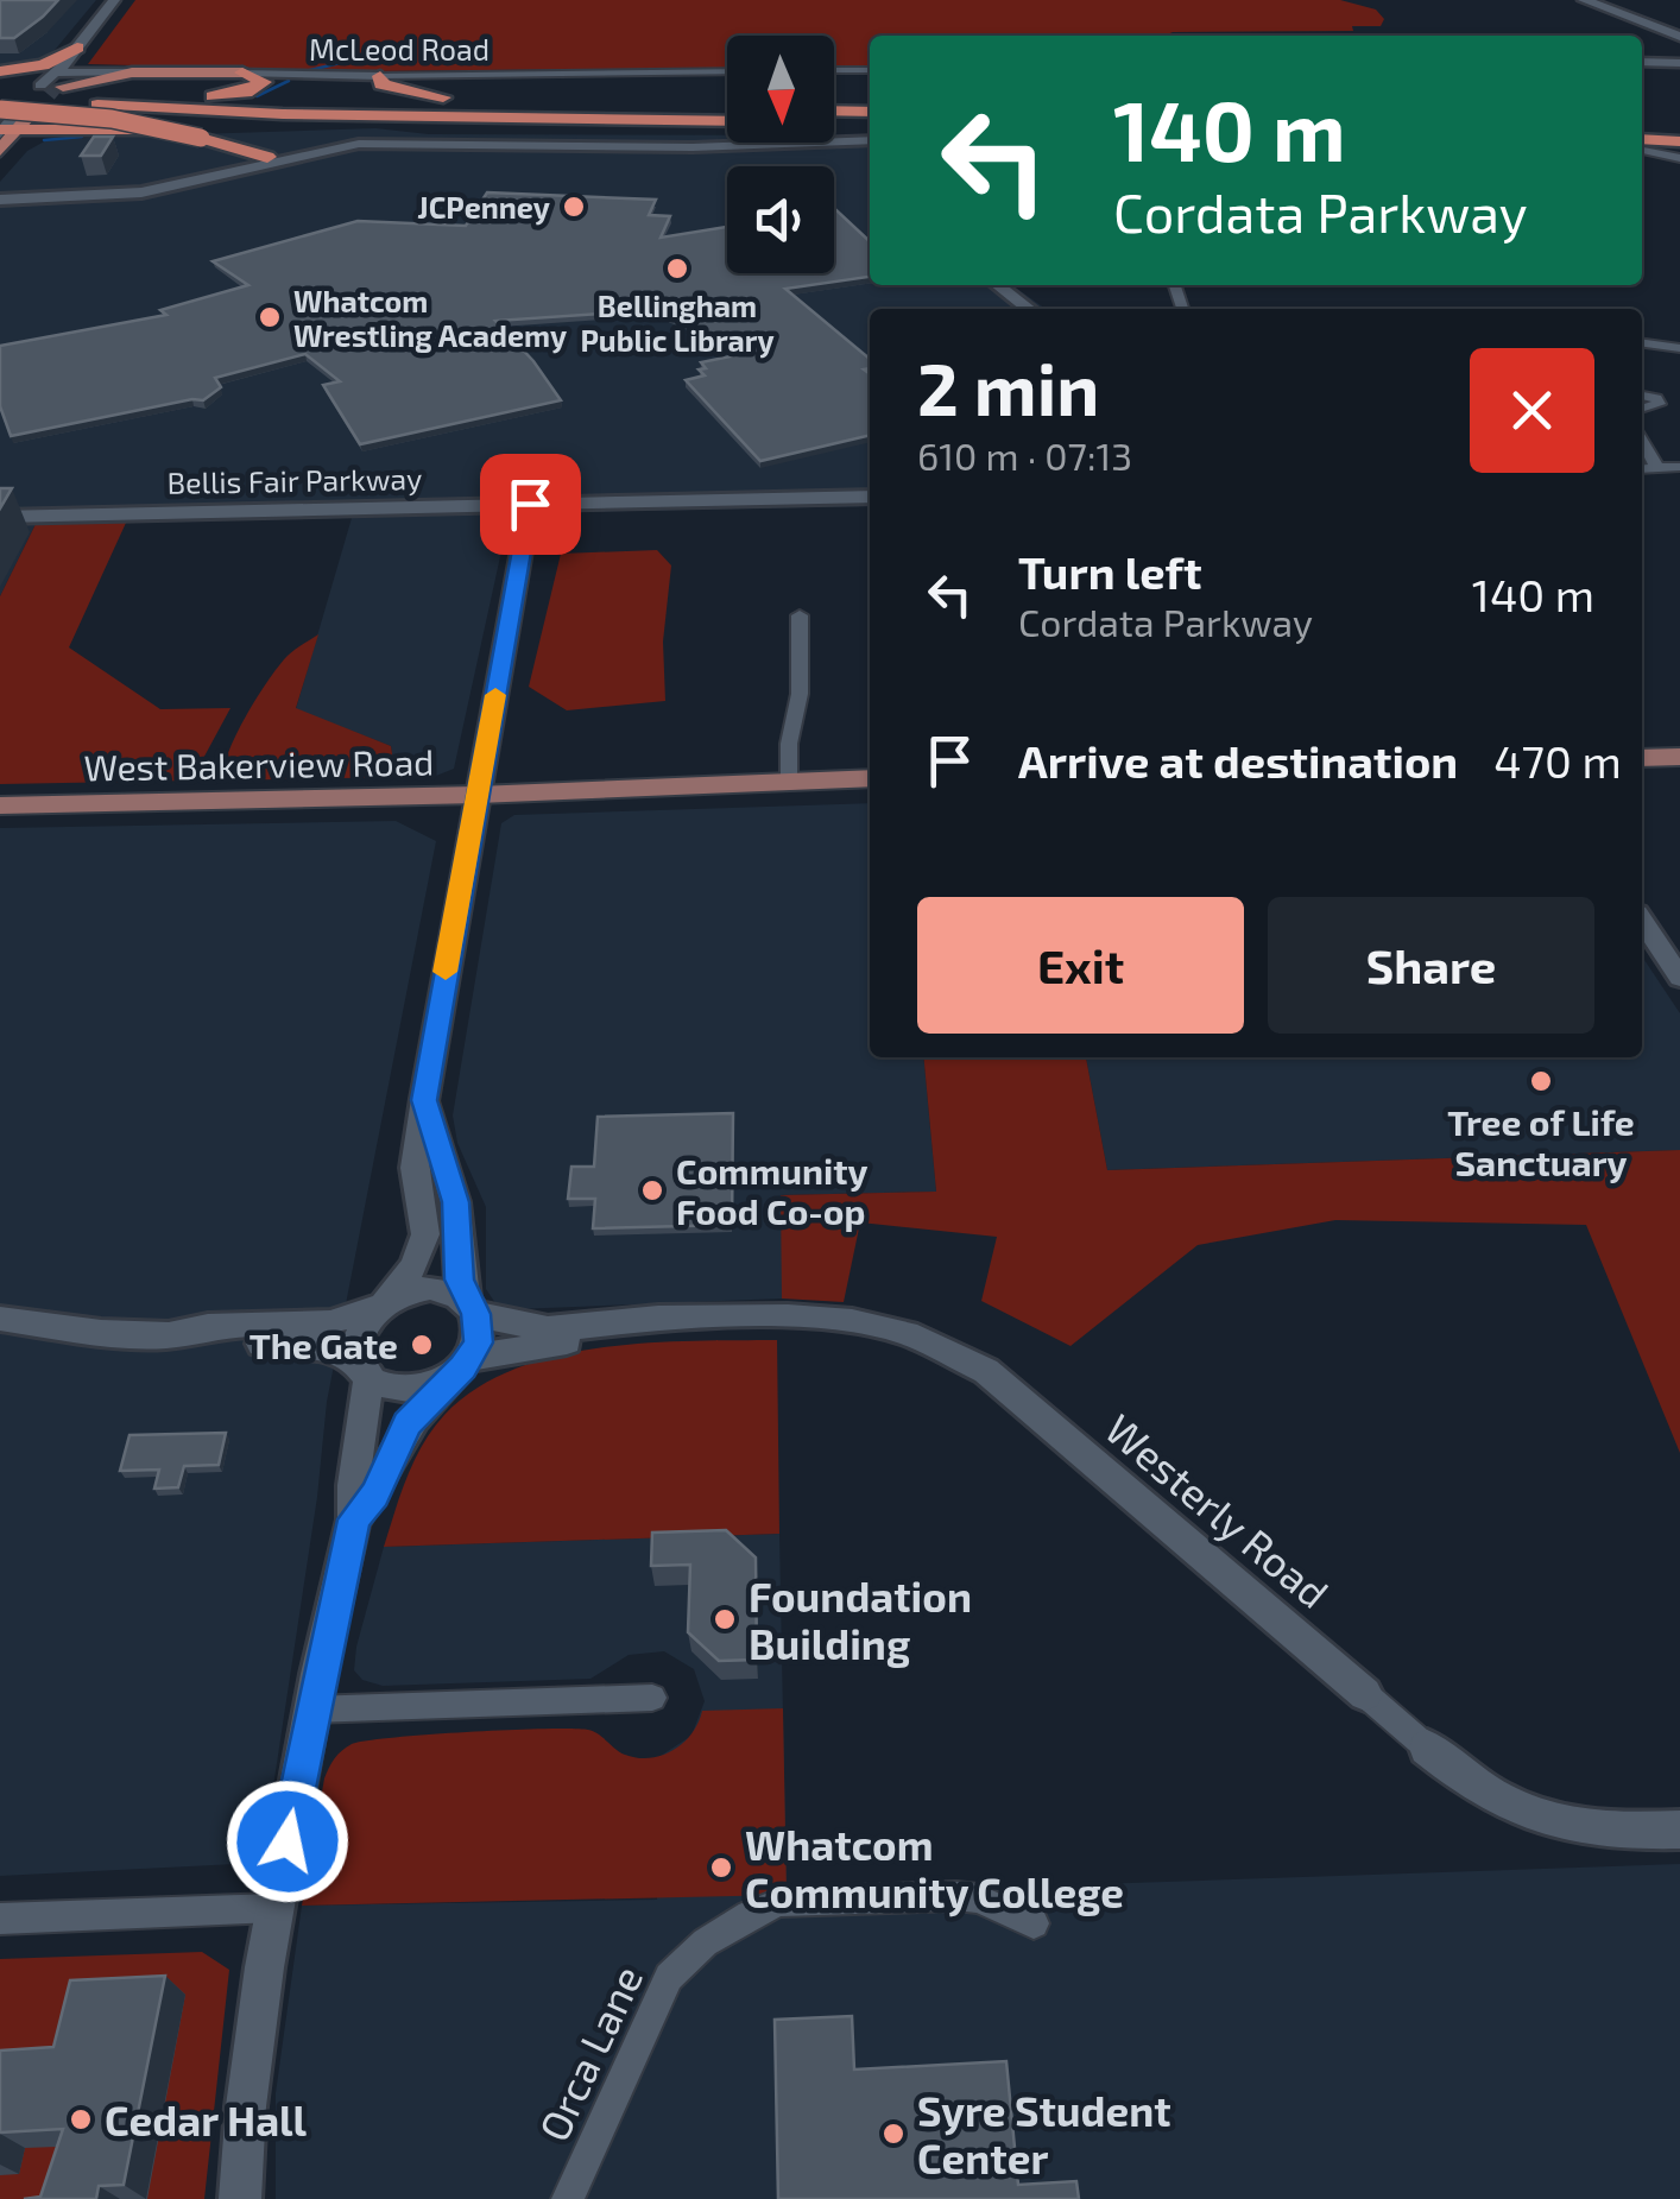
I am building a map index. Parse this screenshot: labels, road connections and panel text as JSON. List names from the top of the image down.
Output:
{
  "streets": {
    "highway": ["McLeod Road"],
    "main road": ["West Bakerview Road"],
    "street": ["Bellis Fair Parkway", "Westerly Road", "Orca Lane"]
  },
  "places": [
    "JCPenney",
    "Bellingham Public Library",
    "Whatcom Wrestling Academy",
    "Tree of Life Sanctuary",
    "Community Food Co-op",
    "The Gate",
    "Foundation Building",
    "Whatcom Community College",
    "Cedar Hall",
    "Syre Student Center"
  ],
  "north": "bottom",
  "page": {
    "turn": ["140 m", "Cordata Parkway"],
    "heading": ["2 min", "610 m · 07:13"],
    "list": [
      {
        "name": "Turn left",
        "note": "Cordata Parkway",
        "value": "140 m"
      },
      {
        "name": "Arrive at destination",
        "value": "470 m"
      }
    ],
    "buttons": ["Exit", "Share"]
  }
}
